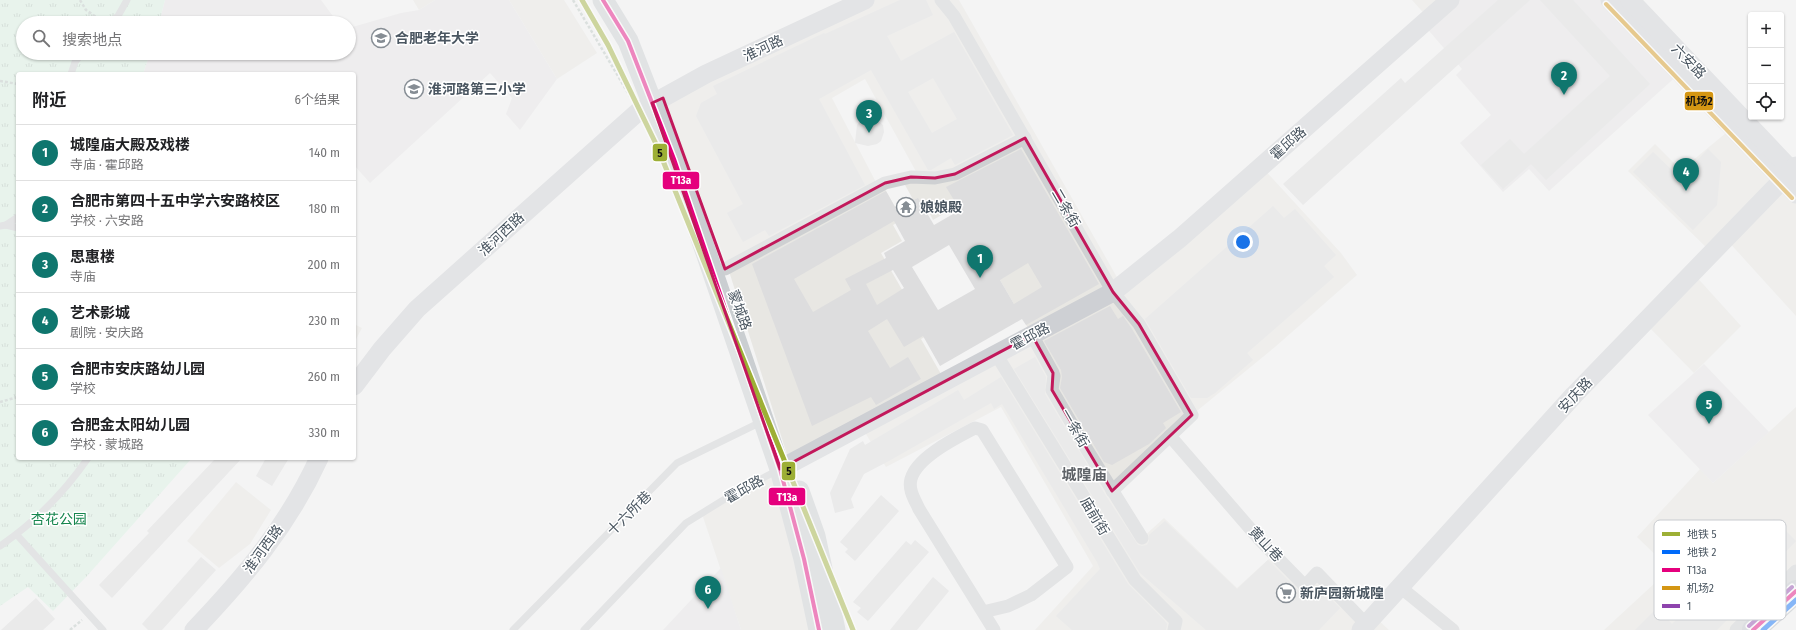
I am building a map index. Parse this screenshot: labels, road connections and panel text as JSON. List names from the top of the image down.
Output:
{
  "streets": {
    "main road": ["蒙城路"],
    "street": [
      "淮河路",
      "六安路",
      "霍邱路",
      "二条街",
      "淮河西路",
      "安庆路",
      "一条街",
      "庙前街",
      "黄山巷"
    ],
    "lane": ["十六所巷"]
  },
  "crossings": [
    ["淮河路", "淮河西路"],
    ["淮河路", "蒙城路"],
    ["六安路", "安庆路"],
    ["霍邱路", "二条街"],
    ["霍邱路", "蒙城路"],
    ["霍邱路", "一条街"],
    ["霍邱路", "庙前街"],
    ["二条街", "黄山巷"],
    ["淮河西路", "蒙城路"],
    ["蒙城路", "十六所巷"],
    ["安庆路", "黄山巷"]
  ],
  "districts": ["城隍庙"],
  "parks": ["杏花公园"],
  "places": {
    "school or university": ["合肥老年大学", "淮河路第三小学"],
    "temple": ["娘娘殿"],
    "supermarket": ["新庐园新城隍"]
  },
  "lines": [
    "metro line 5",
    "transit line T13a",
    "transit line 机场2",
    "transit line 1",
    "metro line 2"
  ],
  "legend": [
    "地铁 5",
    "地铁 2",
    "T13a",
    "机场2",
    "1"
  ],
  "page": {
    "map_buttons": ["+", "−"],
    "search": "搜索地点",
    "pins": [
      "2",
      "3",
      "4",
      "1",
      "5",
      "6"
    ],
    "heading": ["附近", "6个结果"],
    "list": [
      {
        "mark": "1",
        "name": "城隍庙大殿及戏楼",
        "note": "寺庙 · 霍邱路",
        "value": "140 m"
      },
      {
        "mark": "2",
        "name": "合肥市第四十五中学六安路校区",
        "note": "学校 · 六安路",
        "value": "180 m"
      },
      {
        "mark": "3",
        "name": "思惠楼",
        "note": "寺庙",
        "value": "200 m"
      },
      {
        "mark": "4",
        "name": "艺术影城",
        "note": "剧院 · 安庆路",
        "value": "230 m"
      },
      {
        "mark": "5",
        "name": "合肥市安庆路幼儿园",
        "note": "学校",
        "value": "260 m"
      },
      {
        "mark": "6",
        "name": "合肥金太阳幼儿园",
        "note": "学校 · 蒙城路",
        "value": "330 m"
      }
    ]
  }
}
